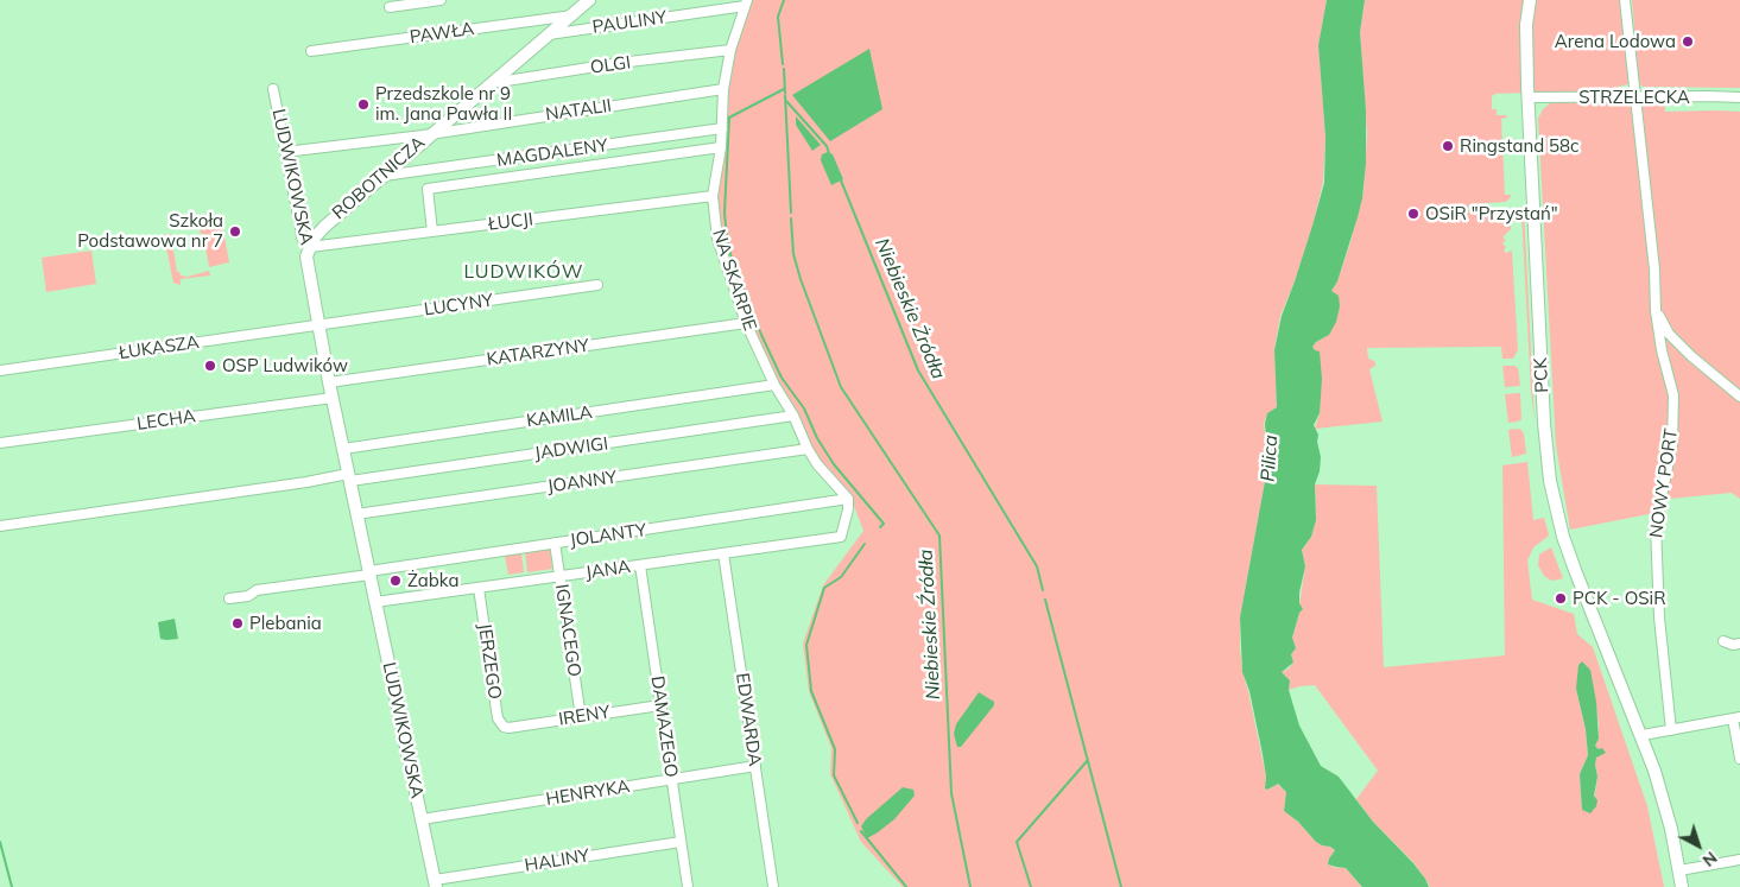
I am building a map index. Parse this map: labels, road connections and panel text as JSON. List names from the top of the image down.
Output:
{
  "streets": {
    "street": [
      "PAULINY",
      "PAWŁA",
      "OLGI",
      "STRZELECKA",
      "NATALII",
      "MAGDALENY",
      "LUDWIKOWSKA",
      "ROBOTNICZA",
      "ŁUCJI",
      "NA SKARPIE",
      "LUCYNY",
      "ŁUKASZA",
      "KATARZYNY",
      "PCK",
      "KAMILA",
      "LECHA",
      "JADWIGI",
      "JOANNY",
      "NOWY PORT",
      "JOLANTY",
      "JANA",
      "IGNACEGO",
      "JERZEGO",
      "IRENY",
      "EDWARDA",
      "DAMAZEGO",
      "HENRYKA",
      "HALINY"
    ]
  },
  "crossings": [
    ["PAULINY", "ROBOTNICZA"],
    ["PAULINY", "NA SKARPIE"],
    ["PAWŁA", "ROBOTNICZA"],
    ["OLGI", "ROBOTNICZA"],
    ["OLGI", "NA SKARPIE"],
    ["STRZELECKA", "PCK"],
    ["STRZELECKA", "NOWY PORT"],
    ["NATALII", "LUDWIKOWSKA"],
    ["NATALII", "ROBOTNICZA"],
    ["NATALII", "NA SKARPIE"],
    ["MAGDALENY", "ROBOTNICZA"],
    ["MAGDALENY", "NA SKARPIE"],
    ["LUDWIKOWSKA", "ROBOTNICZA"],
    ["LUDWIKOWSKA", "ŁUCJI"],
    ["LUDWIKOWSKA", "LUCYNY"],
    ["LUDWIKOWSKA", "ŁUKASZA"],
    ["LUDWIKOWSKA", "KATARZYNY"],
    ["LUDWIKOWSKA", "KAMILA"],
    ["LUDWIKOWSKA", "LECHA"],
    ["LUDWIKOWSKA", "JADWIGI"],
    ["LUDWIKOWSKA", "JOANNY"],
    ["LUDWIKOWSKA", "JOLANTY"],
    ["LUDWIKOWSKA", "JANA"],
    ["LUDWIKOWSKA", "HENRYKA"],
    ["LUDWIKOWSKA", "HALINY"],
    ["ROBOTNICZA", "ŁUCJI"],
    ["ŁUCJI", "NA SKARPIE"],
    ["NA SKARPIE", "KATARZYNY"],
    ["NA SKARPIE", "KAMILA"],
    ["NA SKARPIE", "JADWIGI"],
    ["NA SKARPIE", "JOANNY"],
    ["NA SKARPIE", "JOLANTY"],
    ["NA SKARPIE", "JANA"],
    ["LUCYNY", "ŁUKASZA"],
    ["JOLANTY", "JANA"],
    ["JOLANTY", "IGNACEGO"],
    ["JANA", "IGNACEGO"],
    ["JANA", "JERZEGO"],
    ["JANA", "EDWARDA"],
    ["JANA", "DAMAZEGO"],
    ["IGNACEGO", "IRENY"],
    ["JERZEGO", "IRENY"],
    ["IRENY", "DAMAZEGO"],
    ["EDWARDA", "HENRYKA"],
    ["DAMAZEGO", "HENRYKA"],
    ["DAMAZEGO", "HALINY"]
  ],
  "districts": ["LUDWIKÓW"],
  "water": ["Niebieskie Żródła", "Pilica", "Niebieskie Źródła"],
  "places": [
    "Arena Lodowa",
    "Przedszkole nr 9 im. Jana Pawła II",
    "Ringstand 58c",
    "OSiR \"Przystań\"",
    "Szkoła Podstawowa nr 7",
    "OSP Ludwików",
    "Żabka",
    "PCK - OSiR",
    "Plebania"
  ],
  "north": "bottom right"
}
